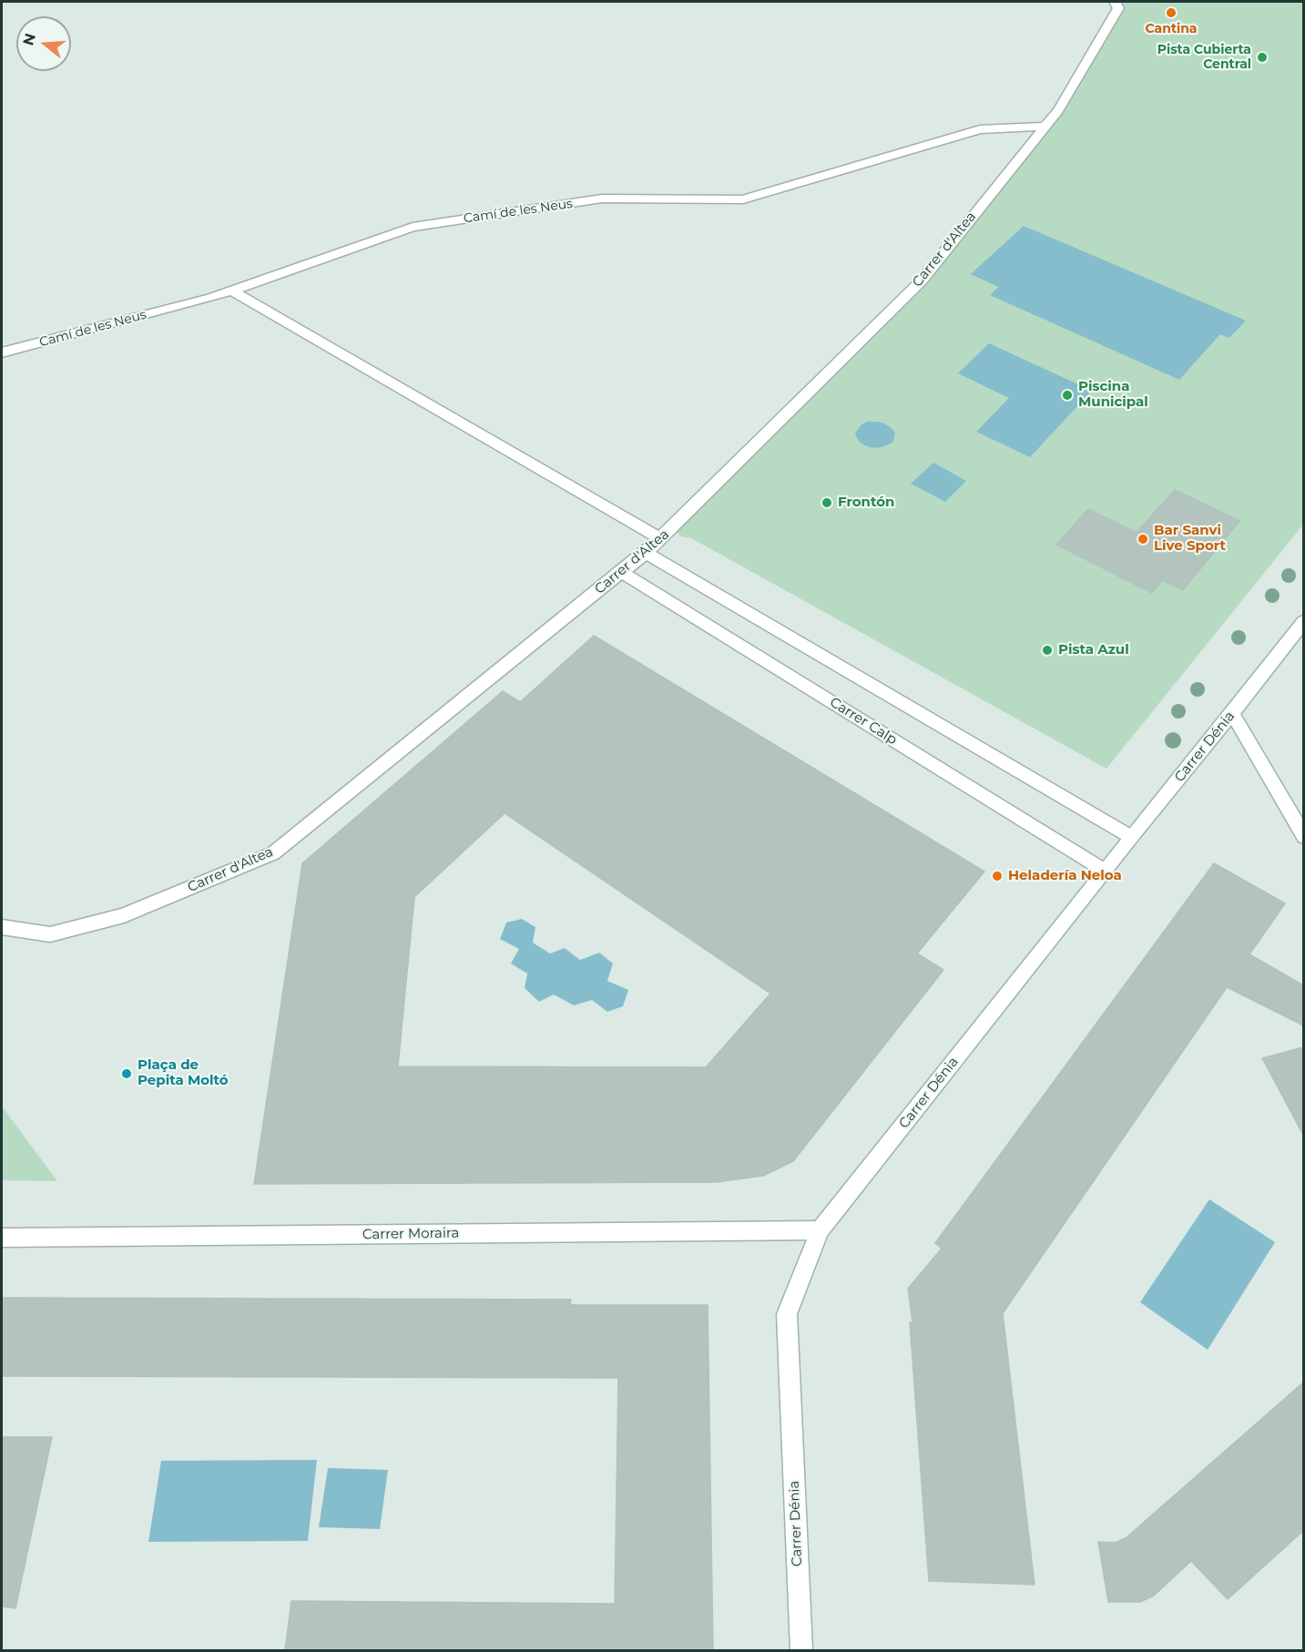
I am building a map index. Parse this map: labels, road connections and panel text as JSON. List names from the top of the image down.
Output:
{
  "streets": {
    "street": [
      "Camí de les Neus",
      "Carrer d'Altea",
      "Carrer Calp",
      "Carrer Dénia",
      "Carrer Moraira"
    ]
  },
  "crossings": [
    ["Camí de les Neus", "Carrer d'Altea"],
    ["Carrer d'Altea", "Carrer Calp"],
    ["Carrer Calp", "Carrer Dénia"],
    ["Carrer Dénia", "Carrer Moraira"]
  ],
  "places": [
    "Cantina",
    "Pista Cubierta Central",
    "Piscina Municipal",
    "Frontón",
    "Bar Sanvi Live Sport",
    "Pista Azul",
    "Heladería Neloa",
    "Plaça de Pepita Moltó"
  ],
  "north": "left"
}
